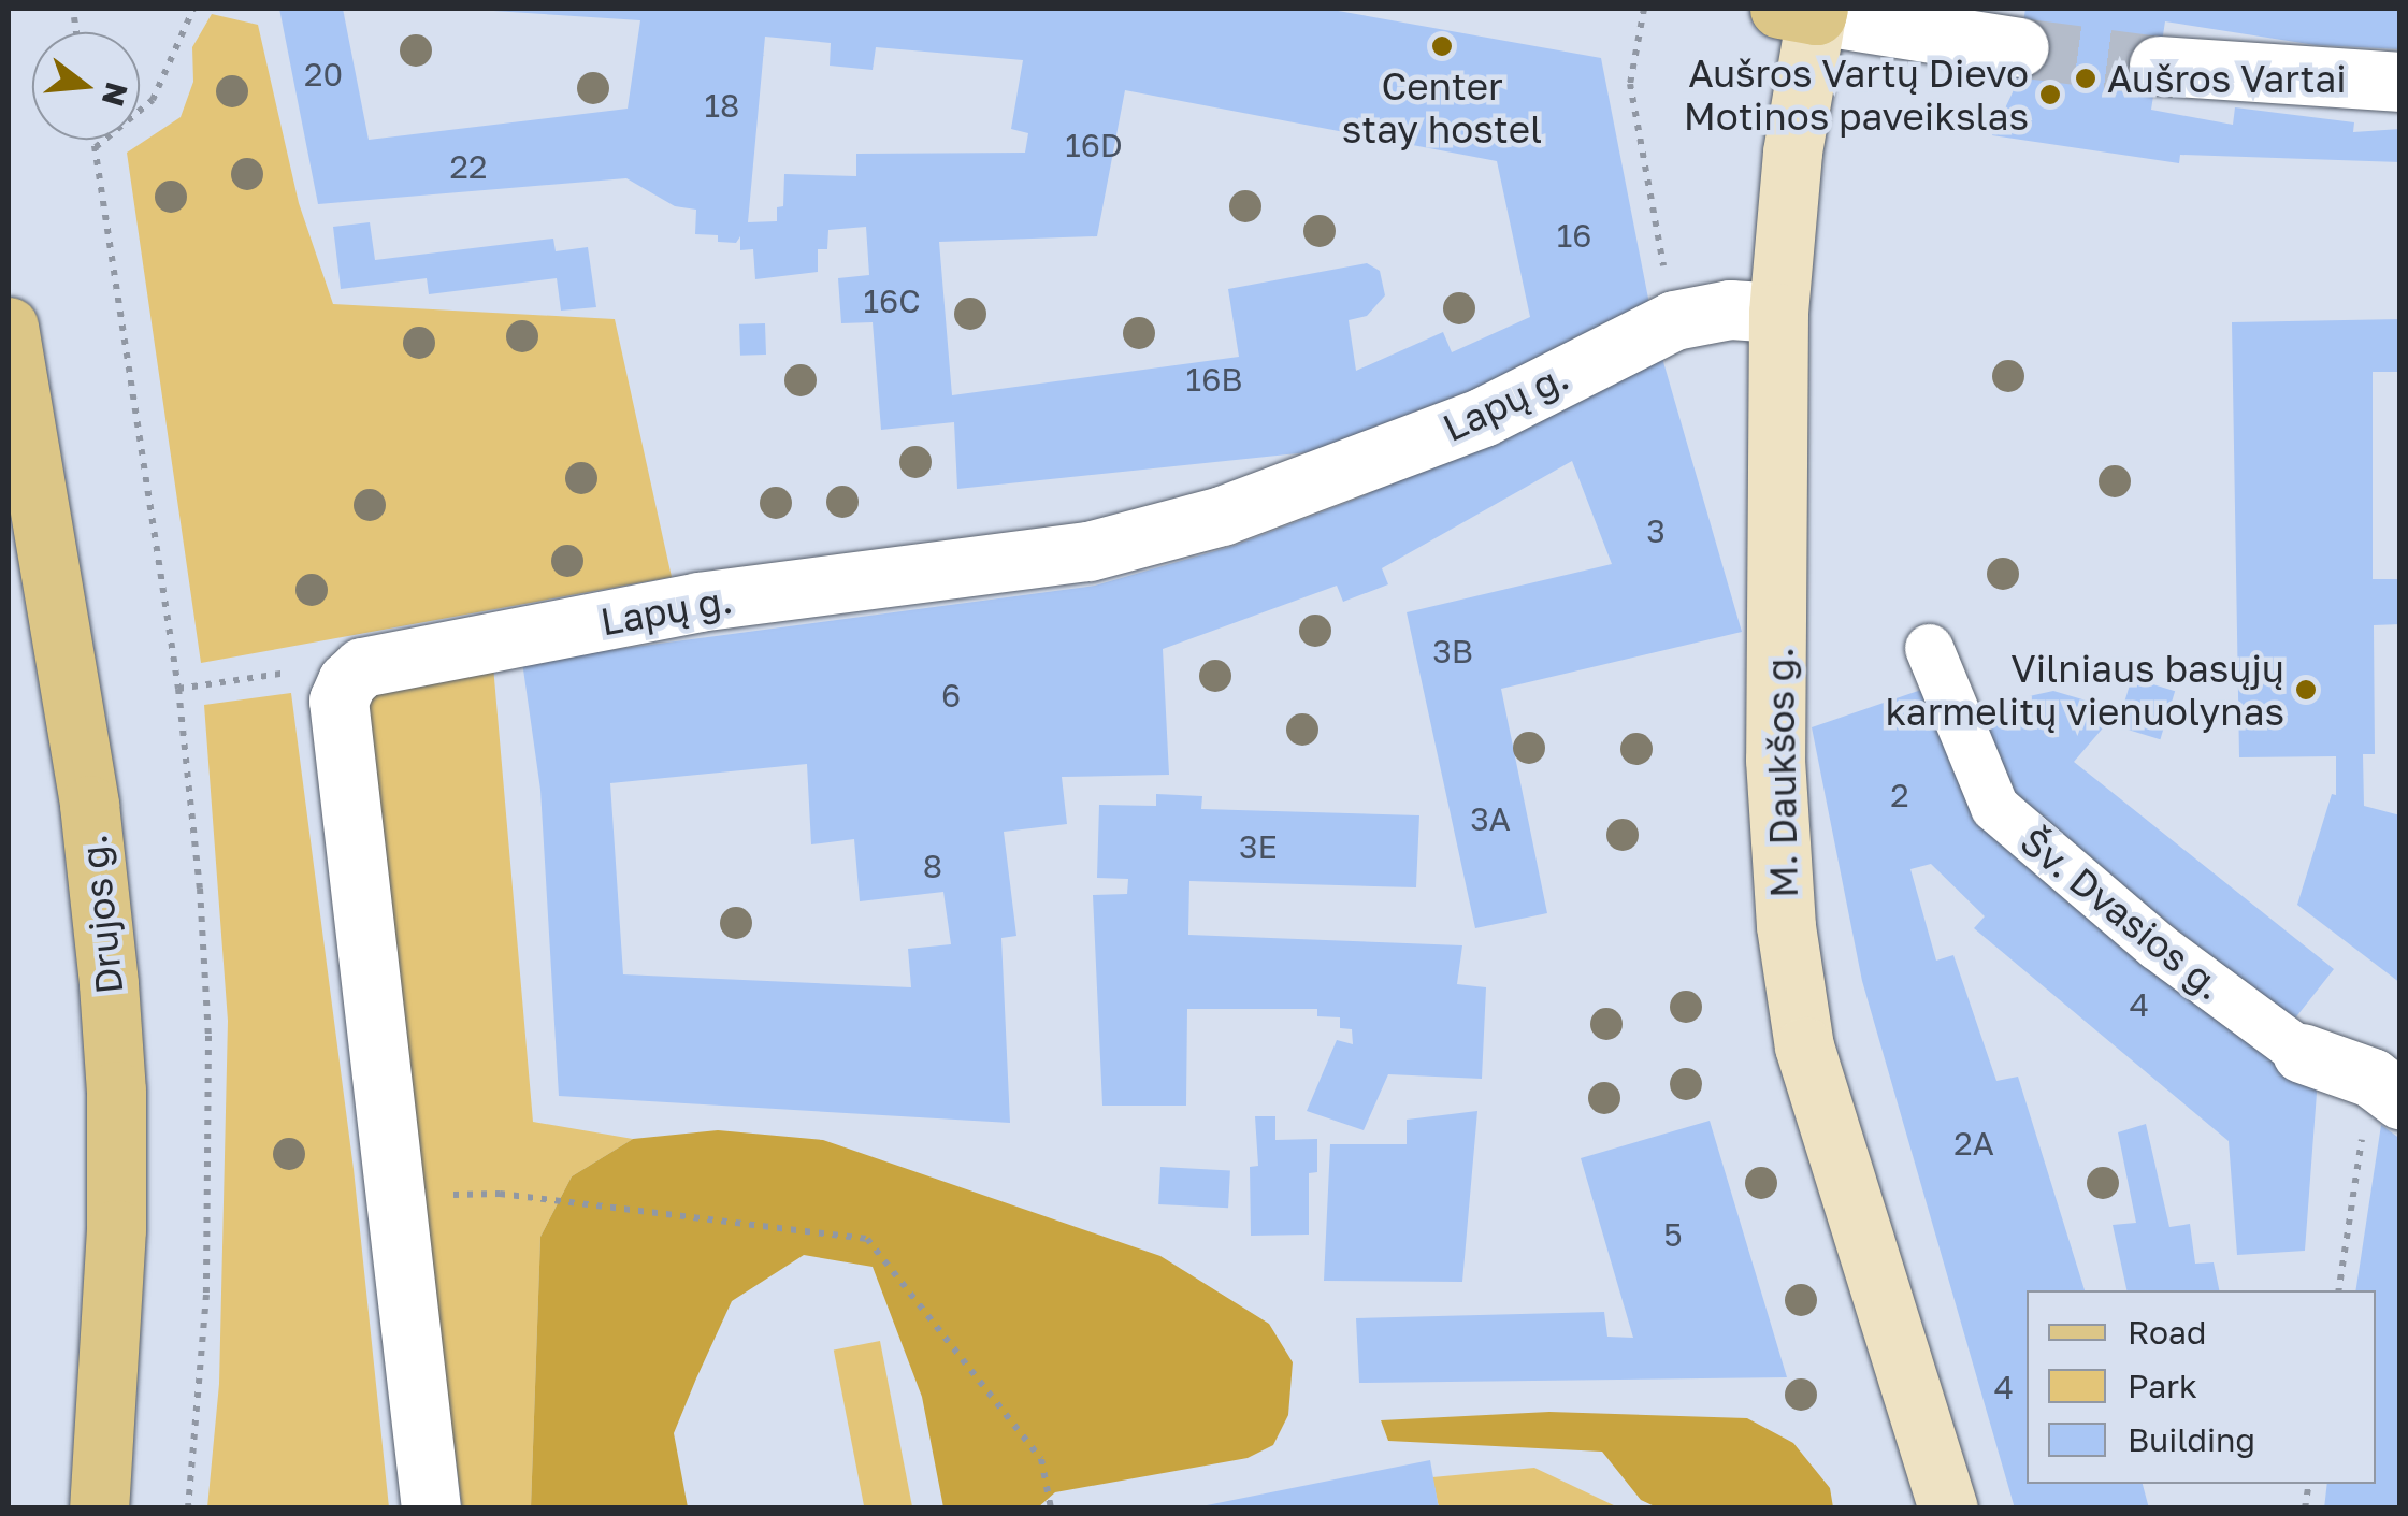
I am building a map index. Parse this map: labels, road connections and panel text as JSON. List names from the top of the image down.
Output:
{
  "streets": {
    "main road": ["M. Daukšos g.", "Drujos g."],
    "street": ["Lapų g.", "Šv. Dvasios g."]
  },
  "crossings": [
    ["Lapų g.", "M. Daukšos g."]
  ],
  "places": [
    "Center stay hostel",
    "Aušros Vartai",
    "Aušros Vartų Dievo Motinos paveikslas",
    "Vilniaus basųjų karmelitų vienuolynas"
  ],
  "house_numbers": [
    "20",
    "18",
    "16D",
    "22",
    "16",
    "16C",
    "16B",
    "3",
    "3B",
    "6",
    "2",
    "3A",
    "3E",
    "8",
    "4",
    "2A",
    "5",
    "4"
  ],
  "legend": ["Road", "Park", "Building"],
  "north": "right"
}
